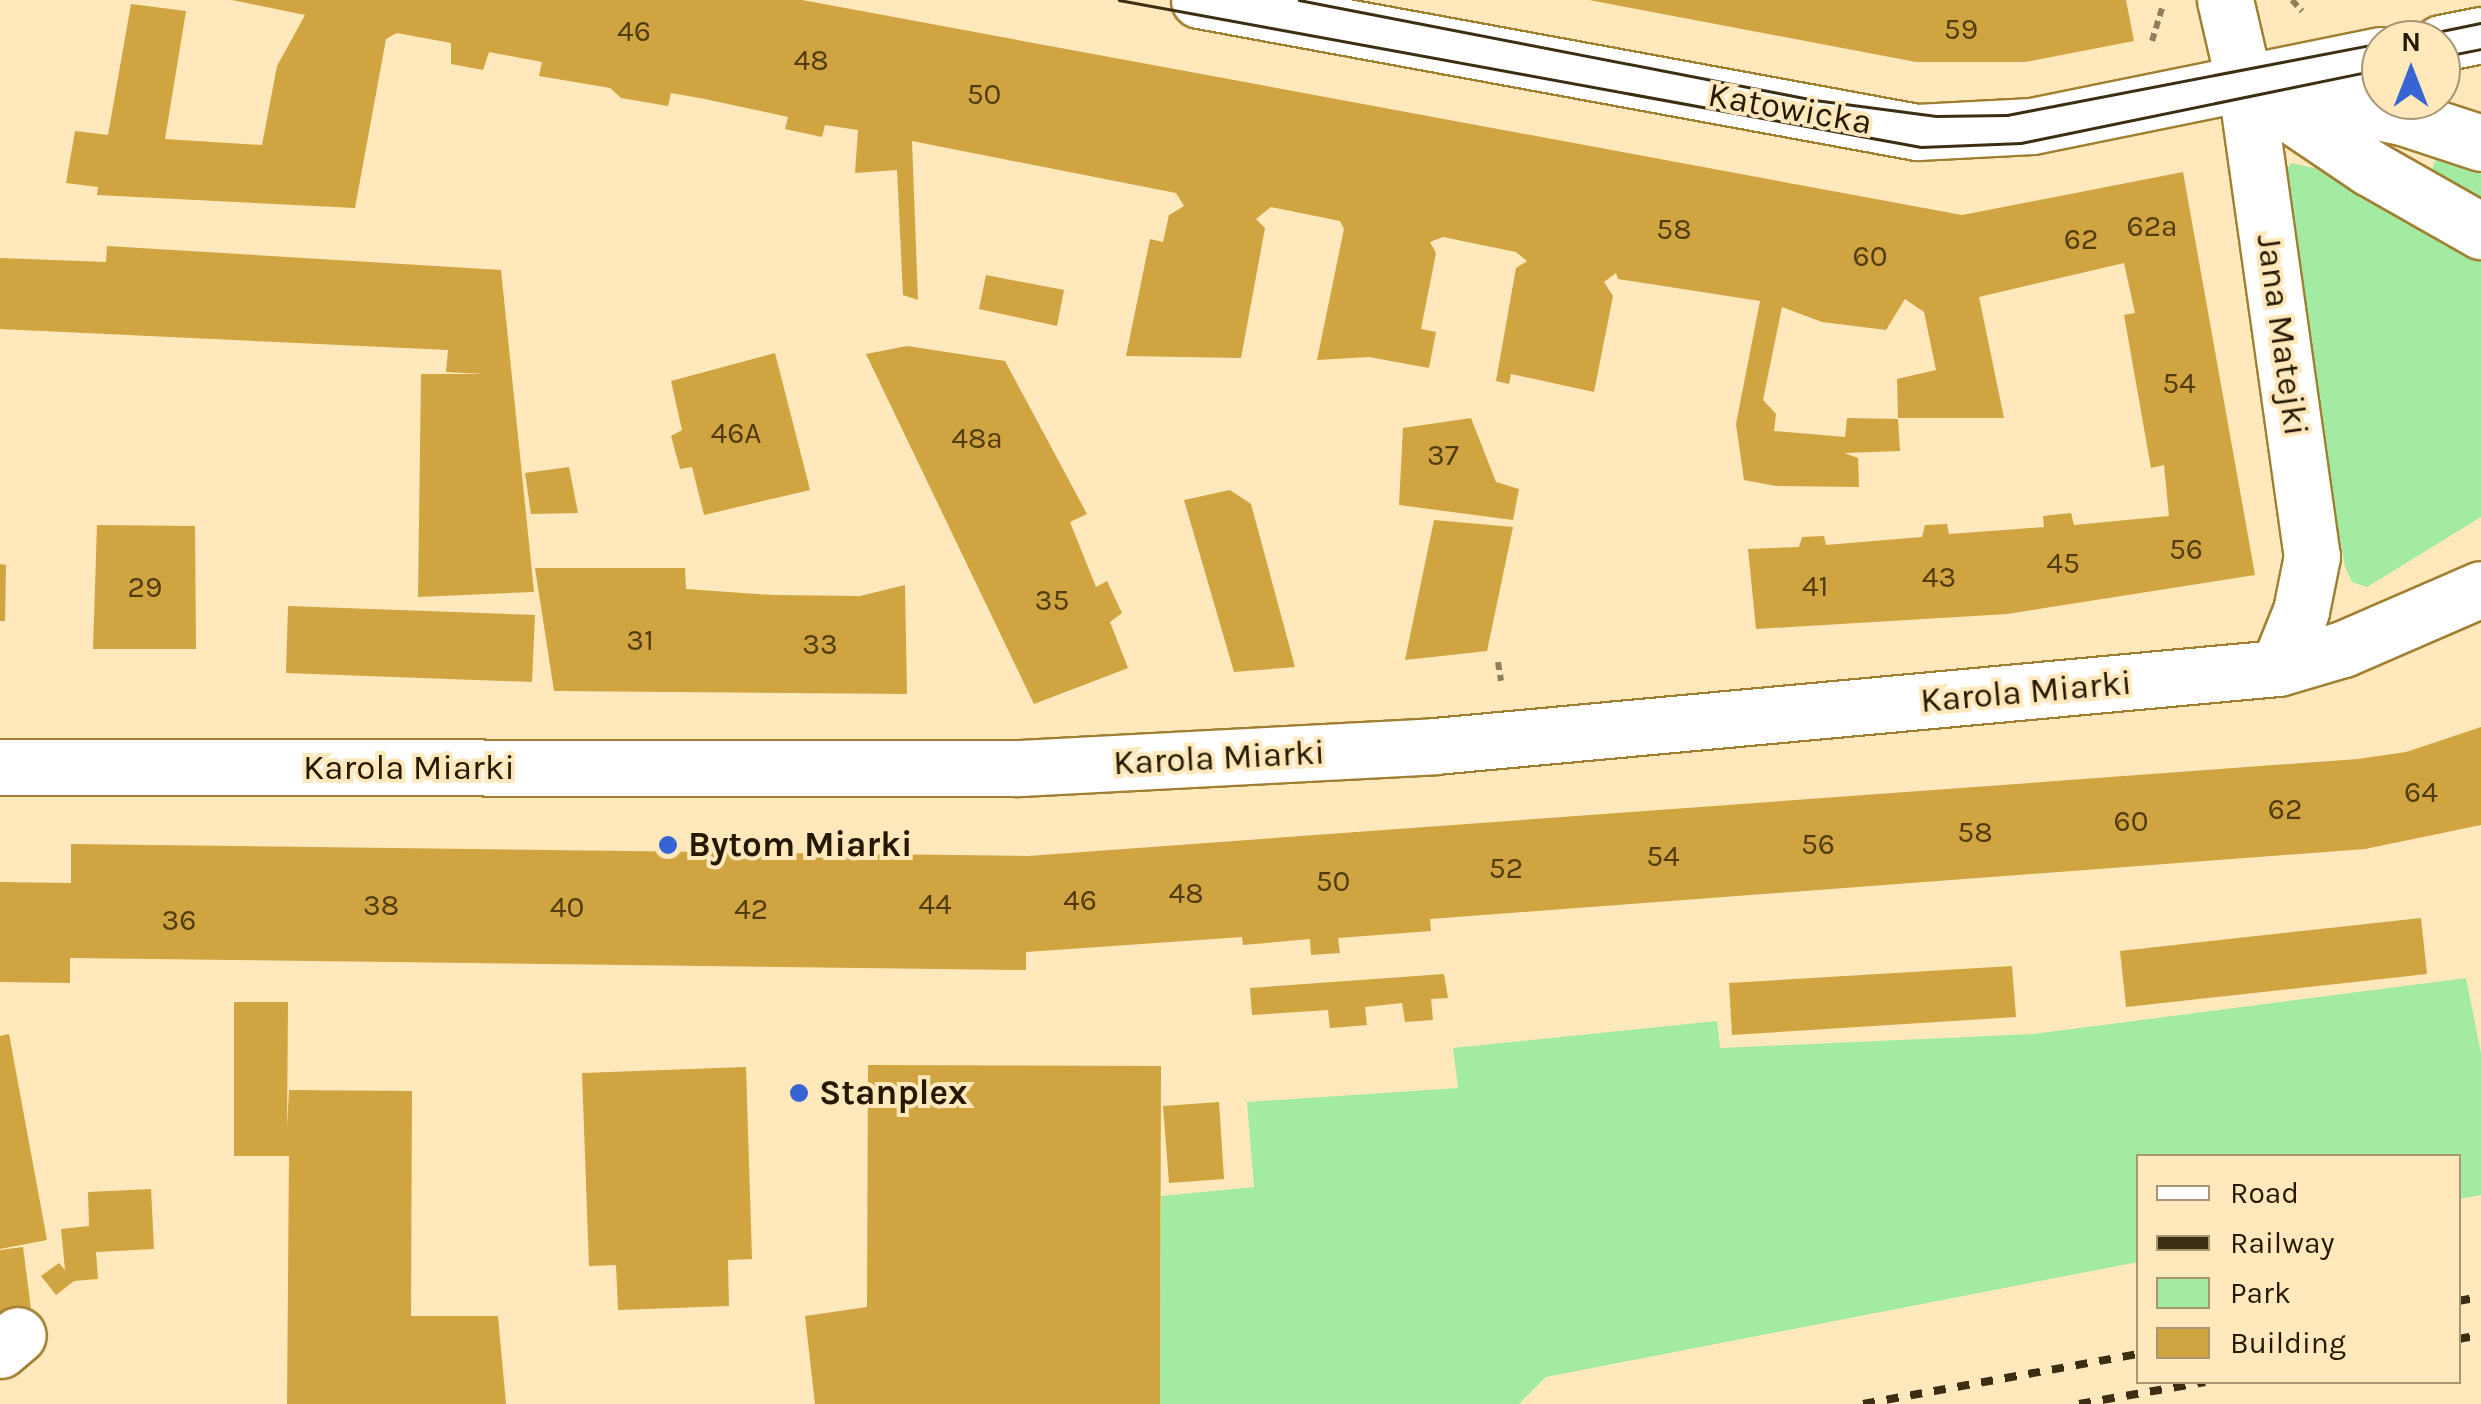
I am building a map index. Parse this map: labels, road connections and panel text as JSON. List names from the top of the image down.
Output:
{
  "streets": {
    "main road": ["Katowicka", "Jana Matejki", "Karola Miarki"]
  },
  "crossings": [
    ["Katowicka", "Jana Matejki"],
    ["Jana Matejki", "Karola Miarki"]
  ],
  "places": ["Bytom Miarki", "Stanplex"],
  "house_numbers": [
    "59",
    "46",
    "48",
    "50",
    "62a",
    "58",
    "62",
    "60",
    "54",
    "46A",
    "48a",
    "37",
    "56",
    "45",
    "43",
    "41",
    "29",
    "35",
    "31",
    "33",
    "64",
    "62",
    "60",
    "58",
    "56",
    "54",
    "52",
    "50",
    "48",
    "46",
    "44",
    "38",
    "40",
    "42",
    "36"
  ],
  "legend": [
    "Road",
    "Railway",
    "Park",
    "Building"
  ],
  "north": "top"
}
